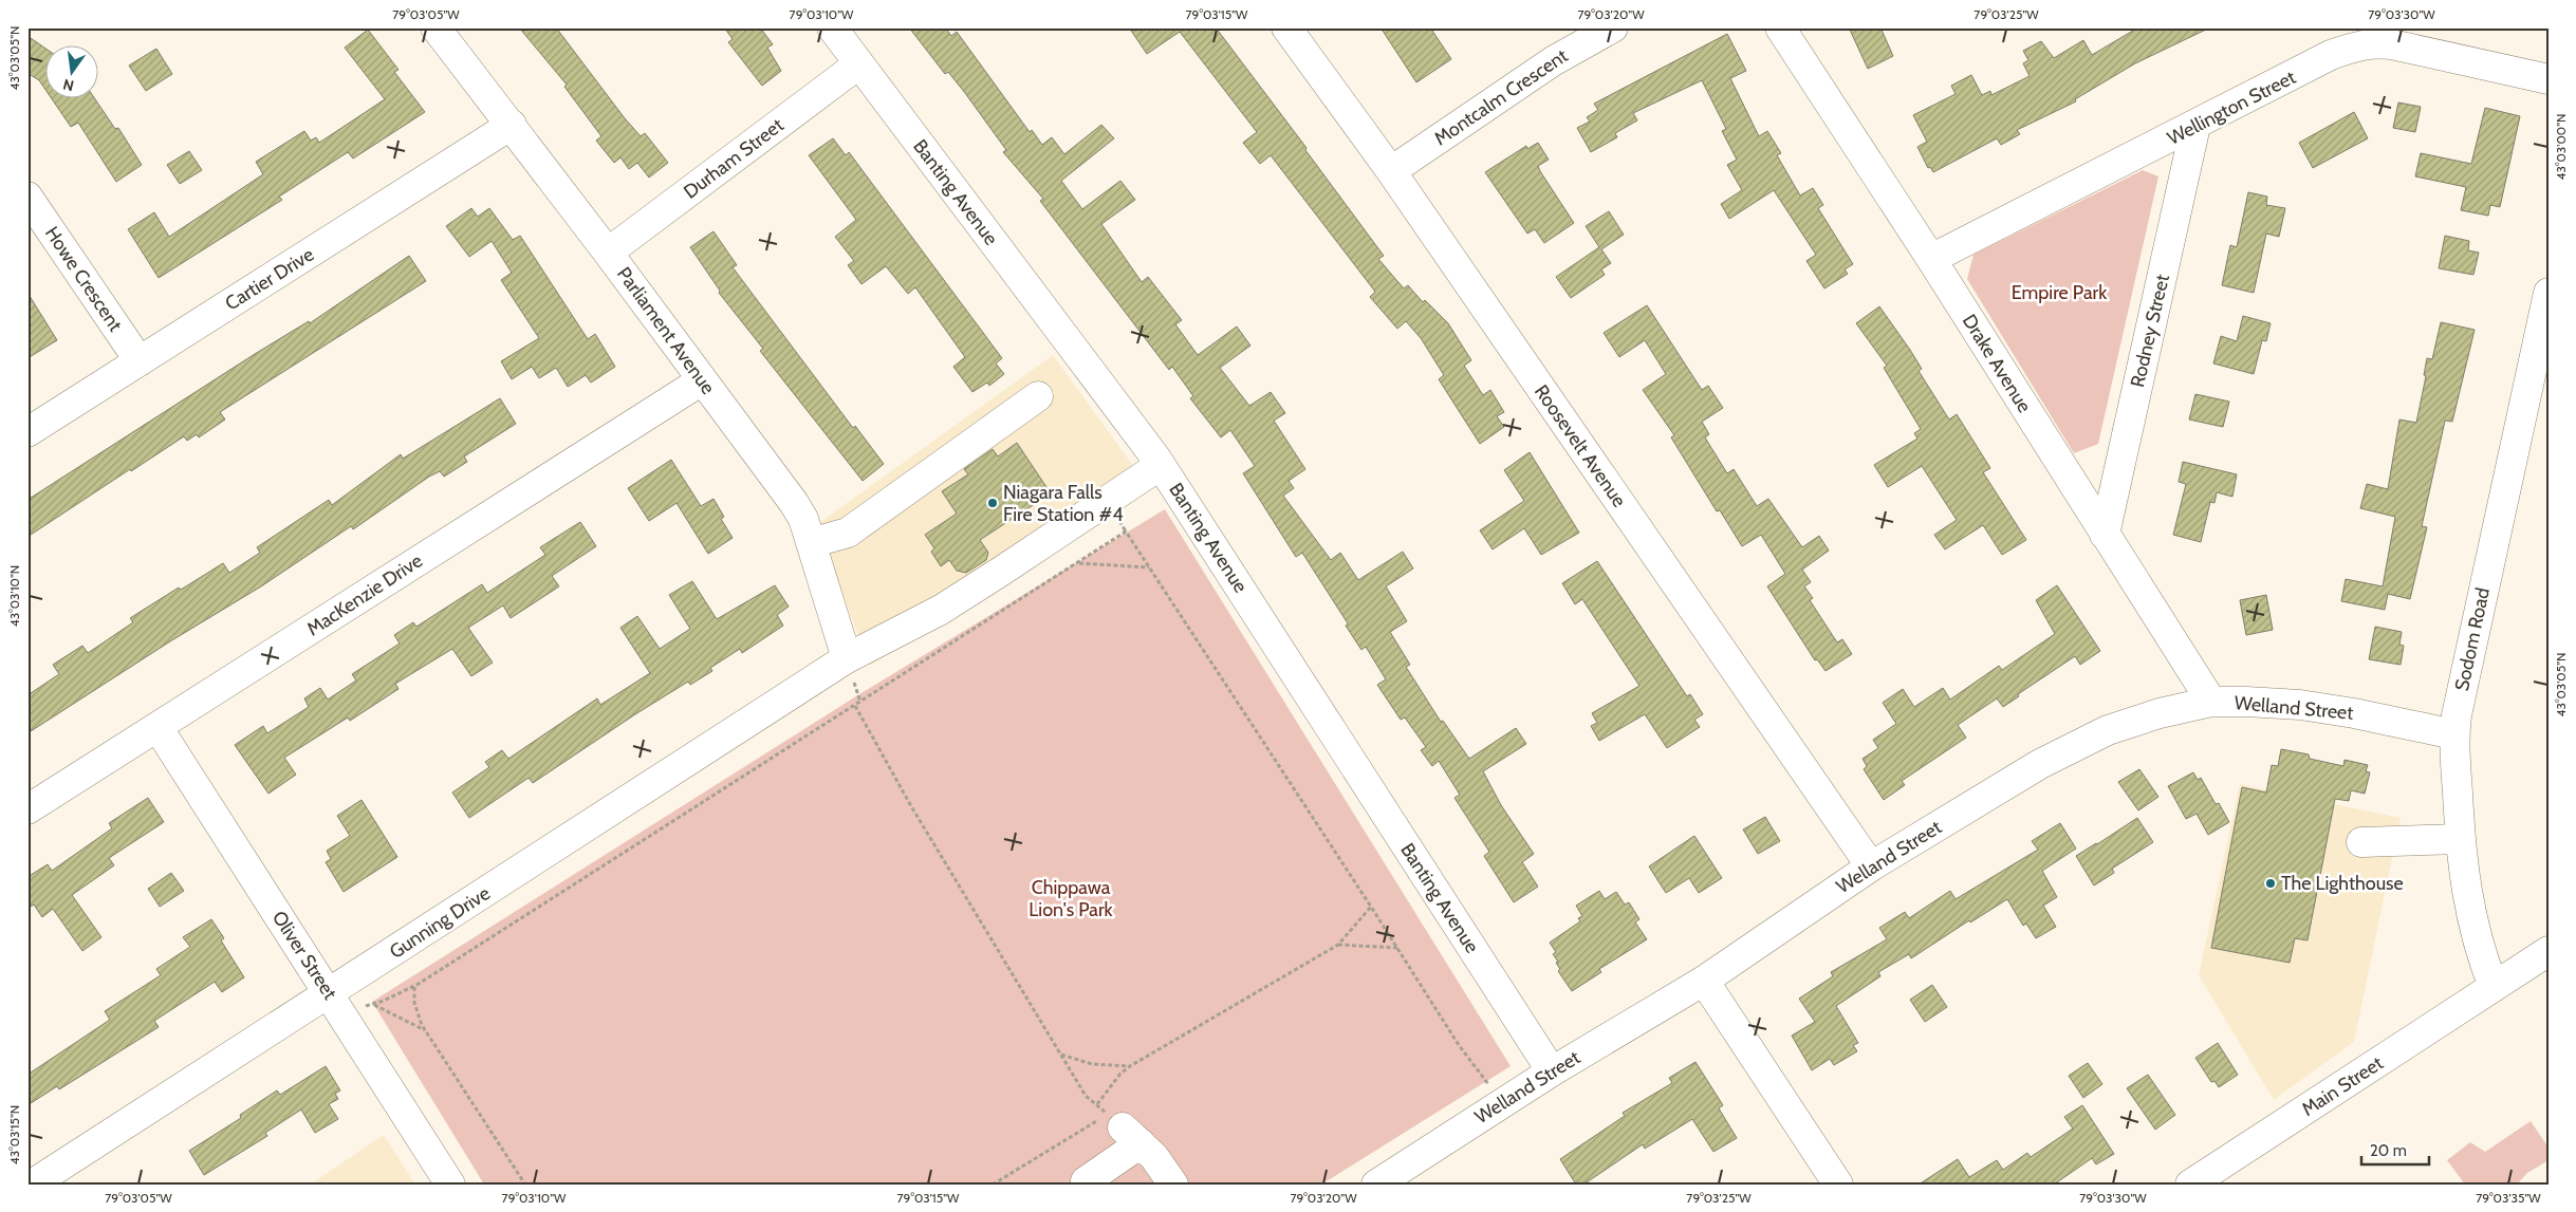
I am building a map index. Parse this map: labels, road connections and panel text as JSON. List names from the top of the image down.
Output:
{
  "streets": {
    "street": [
      "Montcalm Crescent",
      "Wellington Street",
      "Durham Street",
      "Banting Avenue",
      "Howe Crescent",
      "Cartier Drive",
      "Parliament Avenue",
      "Rodney Street",
      "Drake Avenue",
      "Roosevelt Avenue",
      "MacKenzie Drive",
      "Sodom Road",
      "Welland Street",
      "Gunning Drive",
      "Oliver Street",
      "Main Street"
    ]
  },
  "crossings": [
    ["Montcalm Crescent", "Roosevelt Avenue"],
    ["Wellington Street", "Rodney Street"],
    ["Wellington Street", "Drake Avenue"],
    ["Durham Street", "Banting Avenue"],
    ["Durham Street", "Parliament Avenue"],
    ["Banting Avenue", "Welland Street"],
    ["Banting Avenue", "Gunning Drive"],
    ["Howe Crescent", "Cartier Drive"],
    ["Cartier Drive", "Parliament Avenue"],
    ["Parliament Avenue", "MacKenzie Drive"],
    ["Parliament Avenue", "Gunning Drive"],
    ["Rodney Street", "Drake Avenue"],
    ["Drake Avenue", "Welland Street"],
    ["Roosevelt Avenue", "Welland Street"],
    ["MacKenzie Drive", "Oliver Street"],
    ["Sodom Road", "Welland Street"],
    ["Sodom Road", "Main Street"],
    ["Gunning Drive", "Oliver Street"]
  ],
  "parks": ["Empire Park", "Chippawa Lion's Park"],
  "places": ["Niagara Falls Fire Station #4", "The Lighthouse"],
  "scale_bar": "20 m",
  "north": "bottom",
  "coordinates": [
    "79°03'05\"W",
    "79°03'10\"W",
    "79°03'15\"W",
    "79°03'20\"W",
    "79°03'25\"W",
    "79°03'30\"W",
    "43°03'05\"N",
    "43°03'00\"N",
    "43°03'10\"N",
    "43°03'15\"N",
    "79°03'35\"W"
  ]
}
